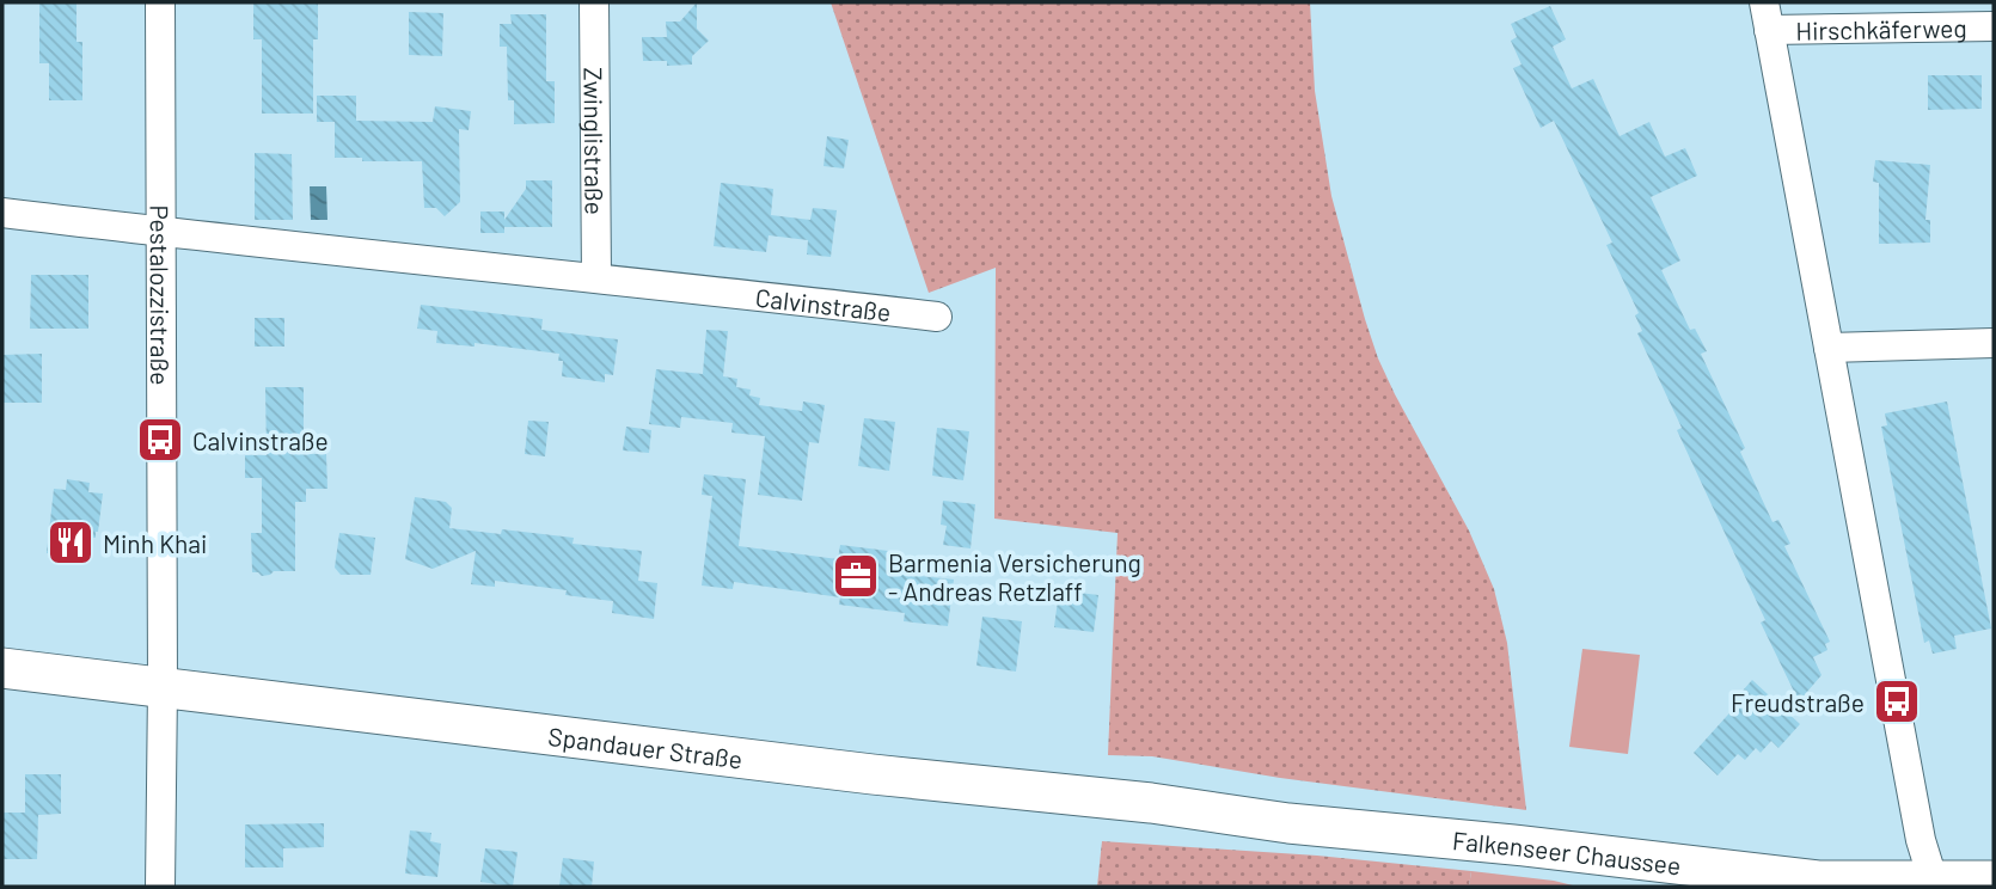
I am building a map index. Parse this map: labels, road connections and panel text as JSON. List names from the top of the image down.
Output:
{
  "streets": {
    "main road": ["Spandauer Straße", "Falkenseer Chaussee"],
    "street": [
      "Hirschkäferweg",
      "Zwinglistraße",
      "Pestalozzistraße",
      "Calvinstraße"
    ]
  },
  "crossings": [
    ["Zwinglistraße", "Calvinstraße"],
    ["Pestalozzistraße", "Calvinstraße"],
    ["Pestalozzistraße", "Spandauer Straße"],
    ["Spandauer Straße", "Falkenseer Chaussee"]
  ],
  "places": {
    "bus stop": ["Calvinstraße", "Freudstraße"],
    "restaurant": ["Minh Khai"],
    "office": ["Barmenia Versicherung - Andreas Retzlaff"]
  }
}
